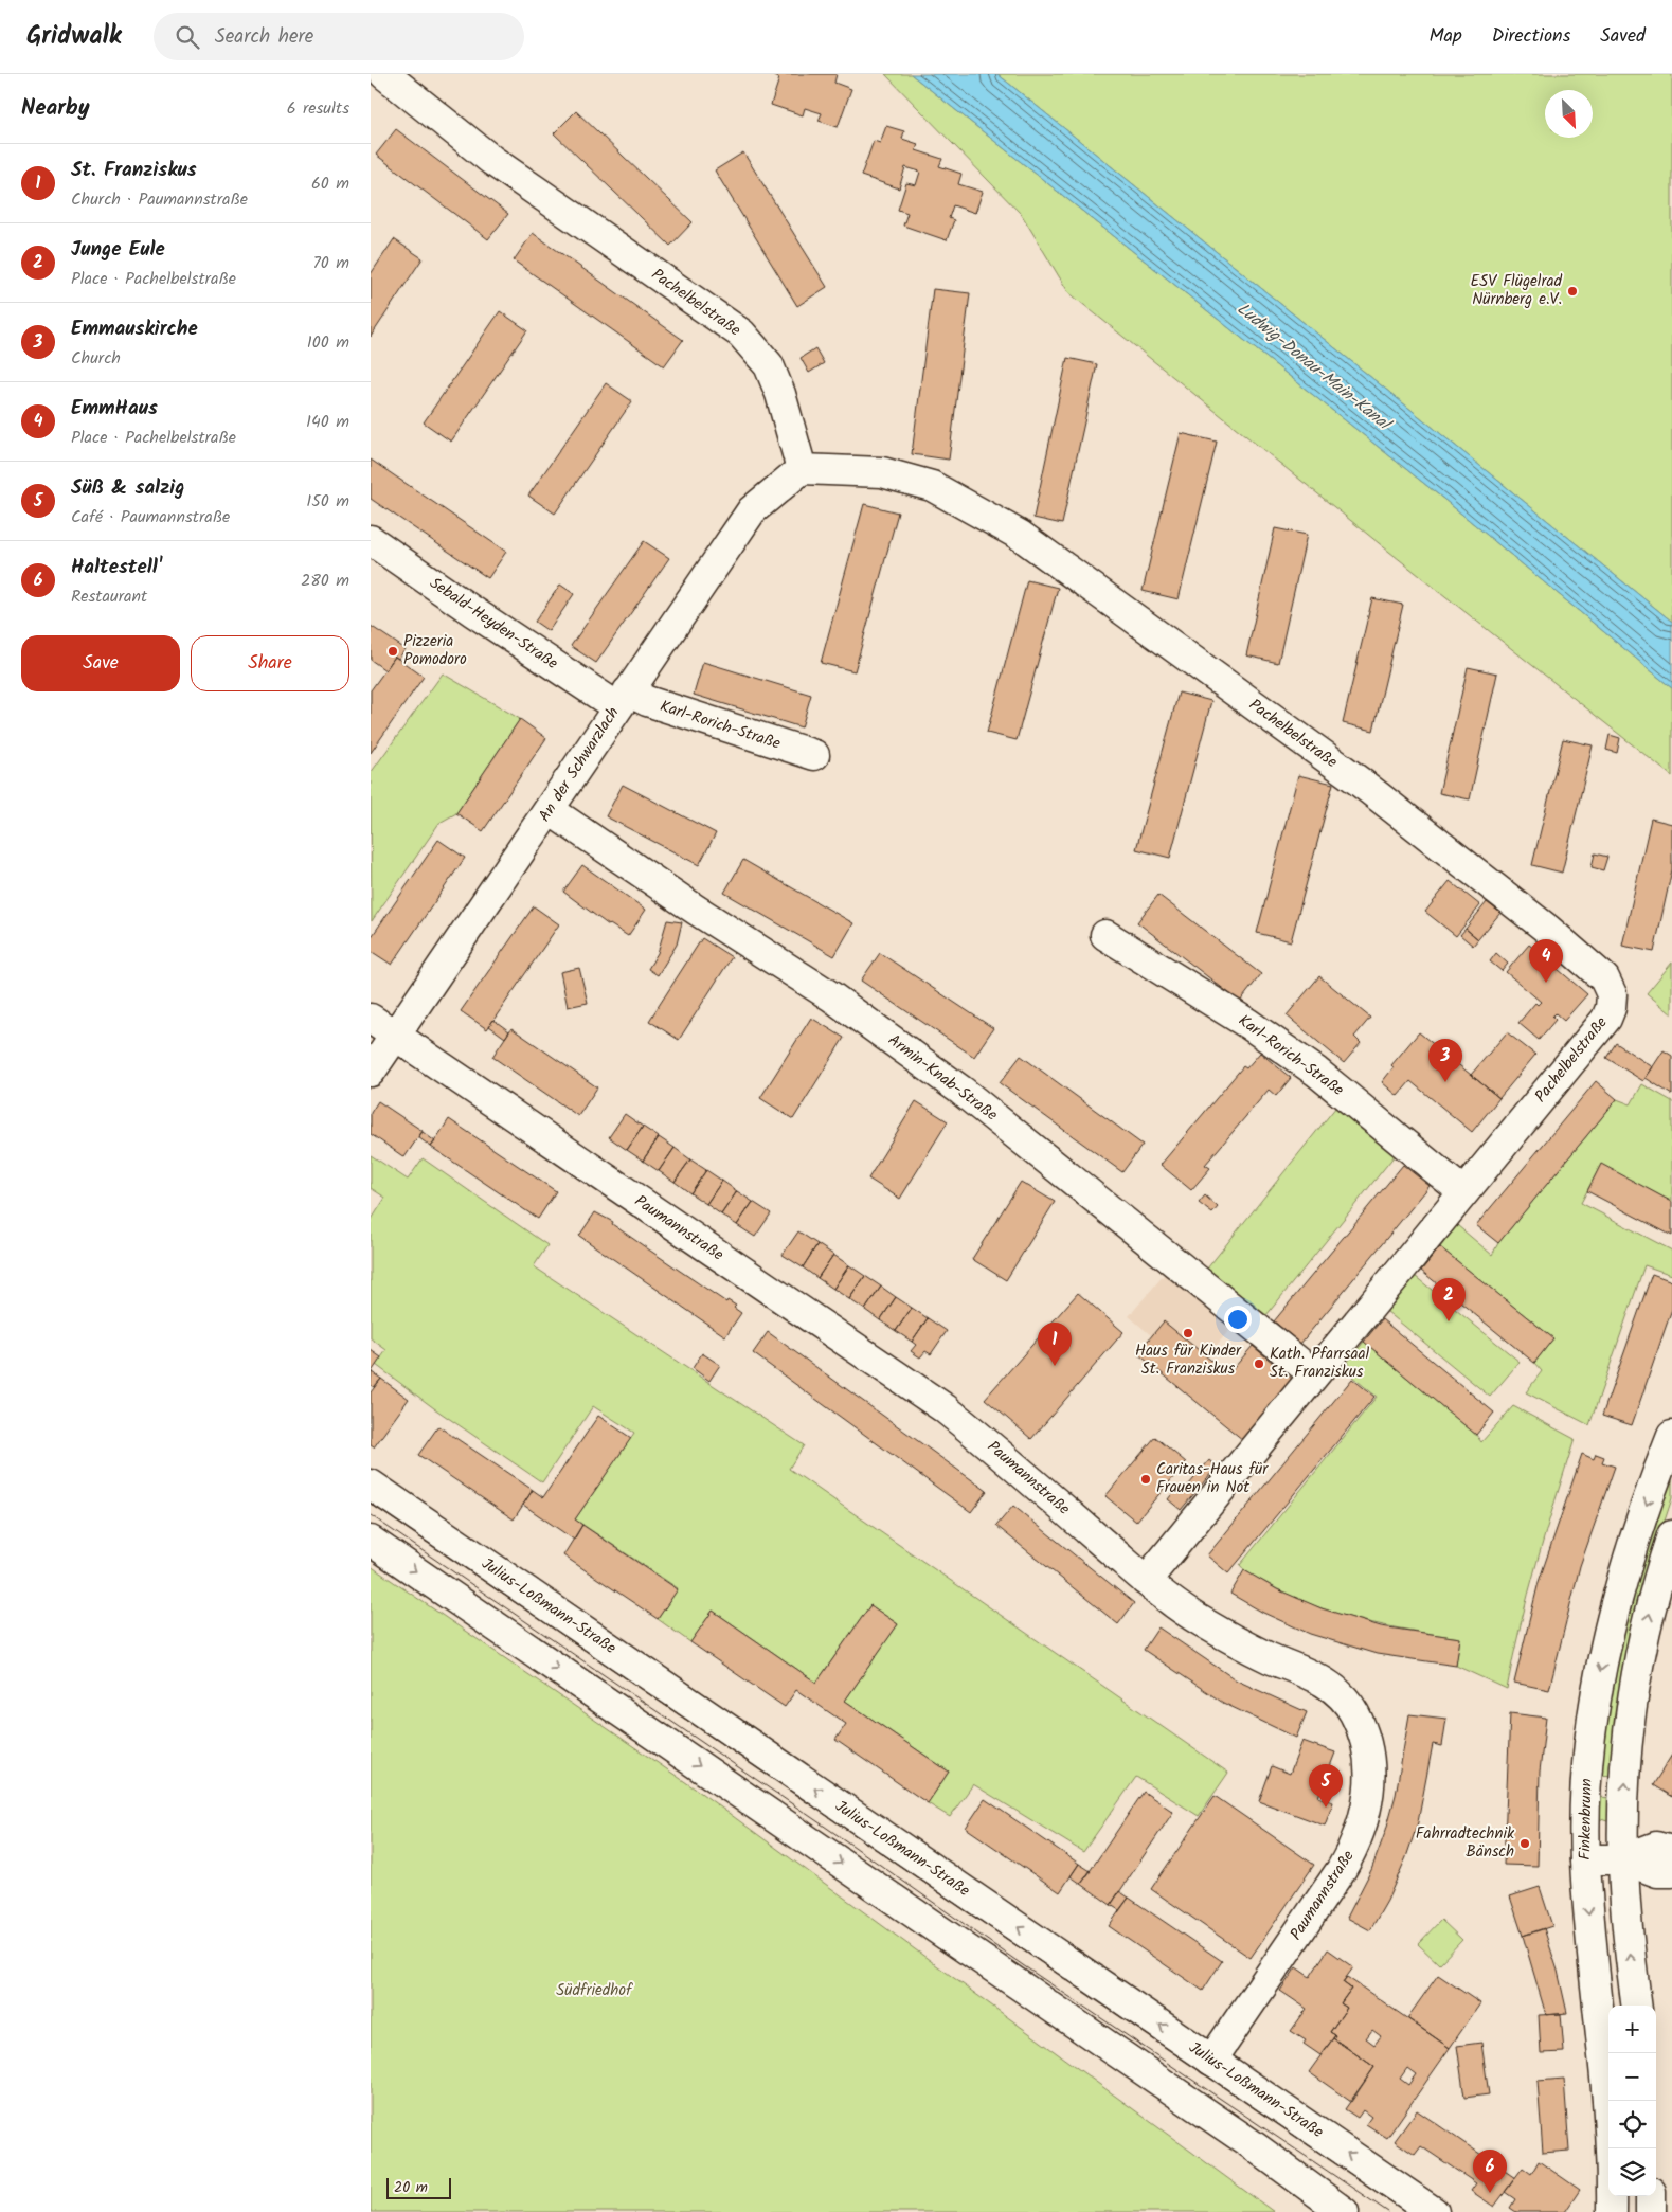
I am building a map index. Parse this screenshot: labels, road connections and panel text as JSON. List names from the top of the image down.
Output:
{
  "streets": {
    "street": [
      "Pachelbelstraße",
      "Sebald-Heyden-Straße",
      "Karl-Rorich-Straße",
      "An der Schwarzlach",
      "Armin-Knab-Straße",
      "Paumannstraße",
      "Julius-Loßmann-Straße",
      "Finkenbrunn"
    ]
  },
  "crossings": [
    ["Pachelbelstraße", "Karl-Rorich-Straße"],
    ["Pachelbelstraße", "An der Schwarzlach"],
    ["Pachelbelstraße", "Armin-Knab-Straße"],
    ["Pachelbelstraße", "Paumannstraße"],
    ["Sebald-Heyden-Straße", "Karl-Rorich-Straße"],
    ["Sebald-Heyden-Straße", "An der Schwarzlach"],
    ["Karl-Rorich-Straße", "An der Schwarzlach"],
    ["An der Schwarzlach", "Armin-Knab-Straße"],
    ["An der Schwarzlach", "Paumannstraße"],
    ["Paumannstraße", "Julius-Loßmann-Straße"]
  ],
  "water": ["Ludwig-Donau-Main-Kanal"],
  "parks": ["Südfriedhof"],
  "places": [
    "ESV Flügelrad Nürnberg e.V.",
    "Pizzeria Pomodoro",
    "Haus für Kinder St. Franziskus",
    "Kath. Pfarrsaal St. Franziskus",
    "Caritas-Haus für Frauen in Not",
    "Fahrradtechnik Bänsch"
  ],
  "scale_bar": "20 m",
  "north": "bottom right",
  "page": {
    "header": "Gridwalk",
    "search": "Search here",
    "nav": ["Map", "Directions", "Saved"],
    "heading": ["Nearby", "6 results"],
    "list": [
      {
        "mark": "1",
        "name": "St. Franziskus",
        "note": "Church · Paumannstraße",
        "value": "60 m"
      },
      {
        "mark": "2",
        "name": "Junge Eule",
        "note": "Place · Pachelbelstraße",
        "value": "70 m"
      },
      {
        "mark": "3",
        "name": "Emmauskirche",
        "note": "Church",
        "value": "100 m"
      },
      {
        "mark": "4",
        "name": "EmmHaus",
        "note": "Place · Pachelbelstraße",
        "value": "140 m"
      },
      {
        "mark": "5",
        "name": "Süß & salzig",
        "note": "Café · Paumannstraße",
        "value": "150 m"
      },
      {
        "mark": "6",
        "name": "Haltestell'",
        "note": "Restaurant",
        "value": "280 m"
      }
    ],
    "buttons": ["Save", "Share"],
    "pins": [
      "4",
      "3",
      "2",
      "1",
      "5",
      "6"
    ],
    "map_buttons": ["+", "−"],
    "scale": "20 m"
  }
}
